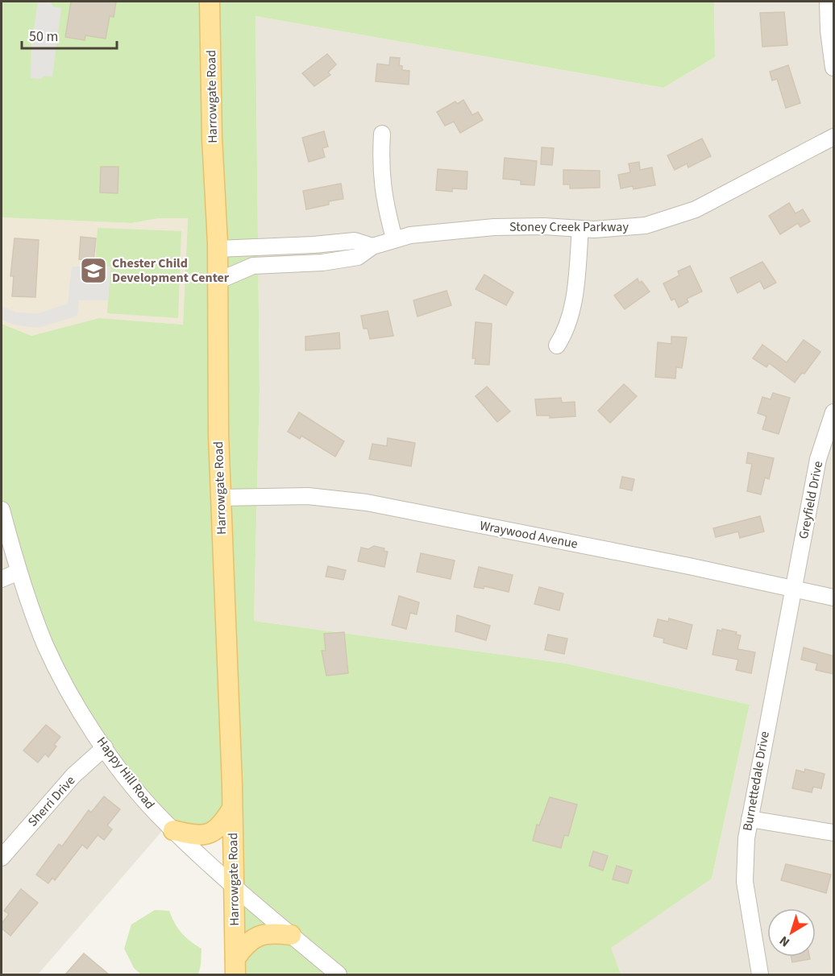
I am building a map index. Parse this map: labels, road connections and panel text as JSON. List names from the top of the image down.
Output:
{
  "streets": {
    "main road": ["Harrowgate Road"],
    "street": [
      "Stoney Creek Parkway",
      "Greyfield Drive",
      "Wraywood Avenue",
      "Happy Hill Road",
      "Burnettedale Drive",
      "Sherri Drive"
    ]
  },
  "crossings": [
    ["Harrowgate Road", "Stoney Creek Parkway"],
    ["Harrowgate Road", "Wraywood Avenue"],
    ["Harrowgate Road", "Happy Hill Road"],
    ["Greyfield Drive", "Wraywood Avenue"],
    ["Greyfield Drive", "Burnettedale Drive"],
    ["Wraywood Avenue", "Burnettedale Drive"],
    ["Happy Hill Road", "Sherri Drive"]
  ],
  "places": {
    "school or university": ["Chester Child Development Center"]
  },
  "scale_bar": "50 m",
  "north": "bottom left"
}
